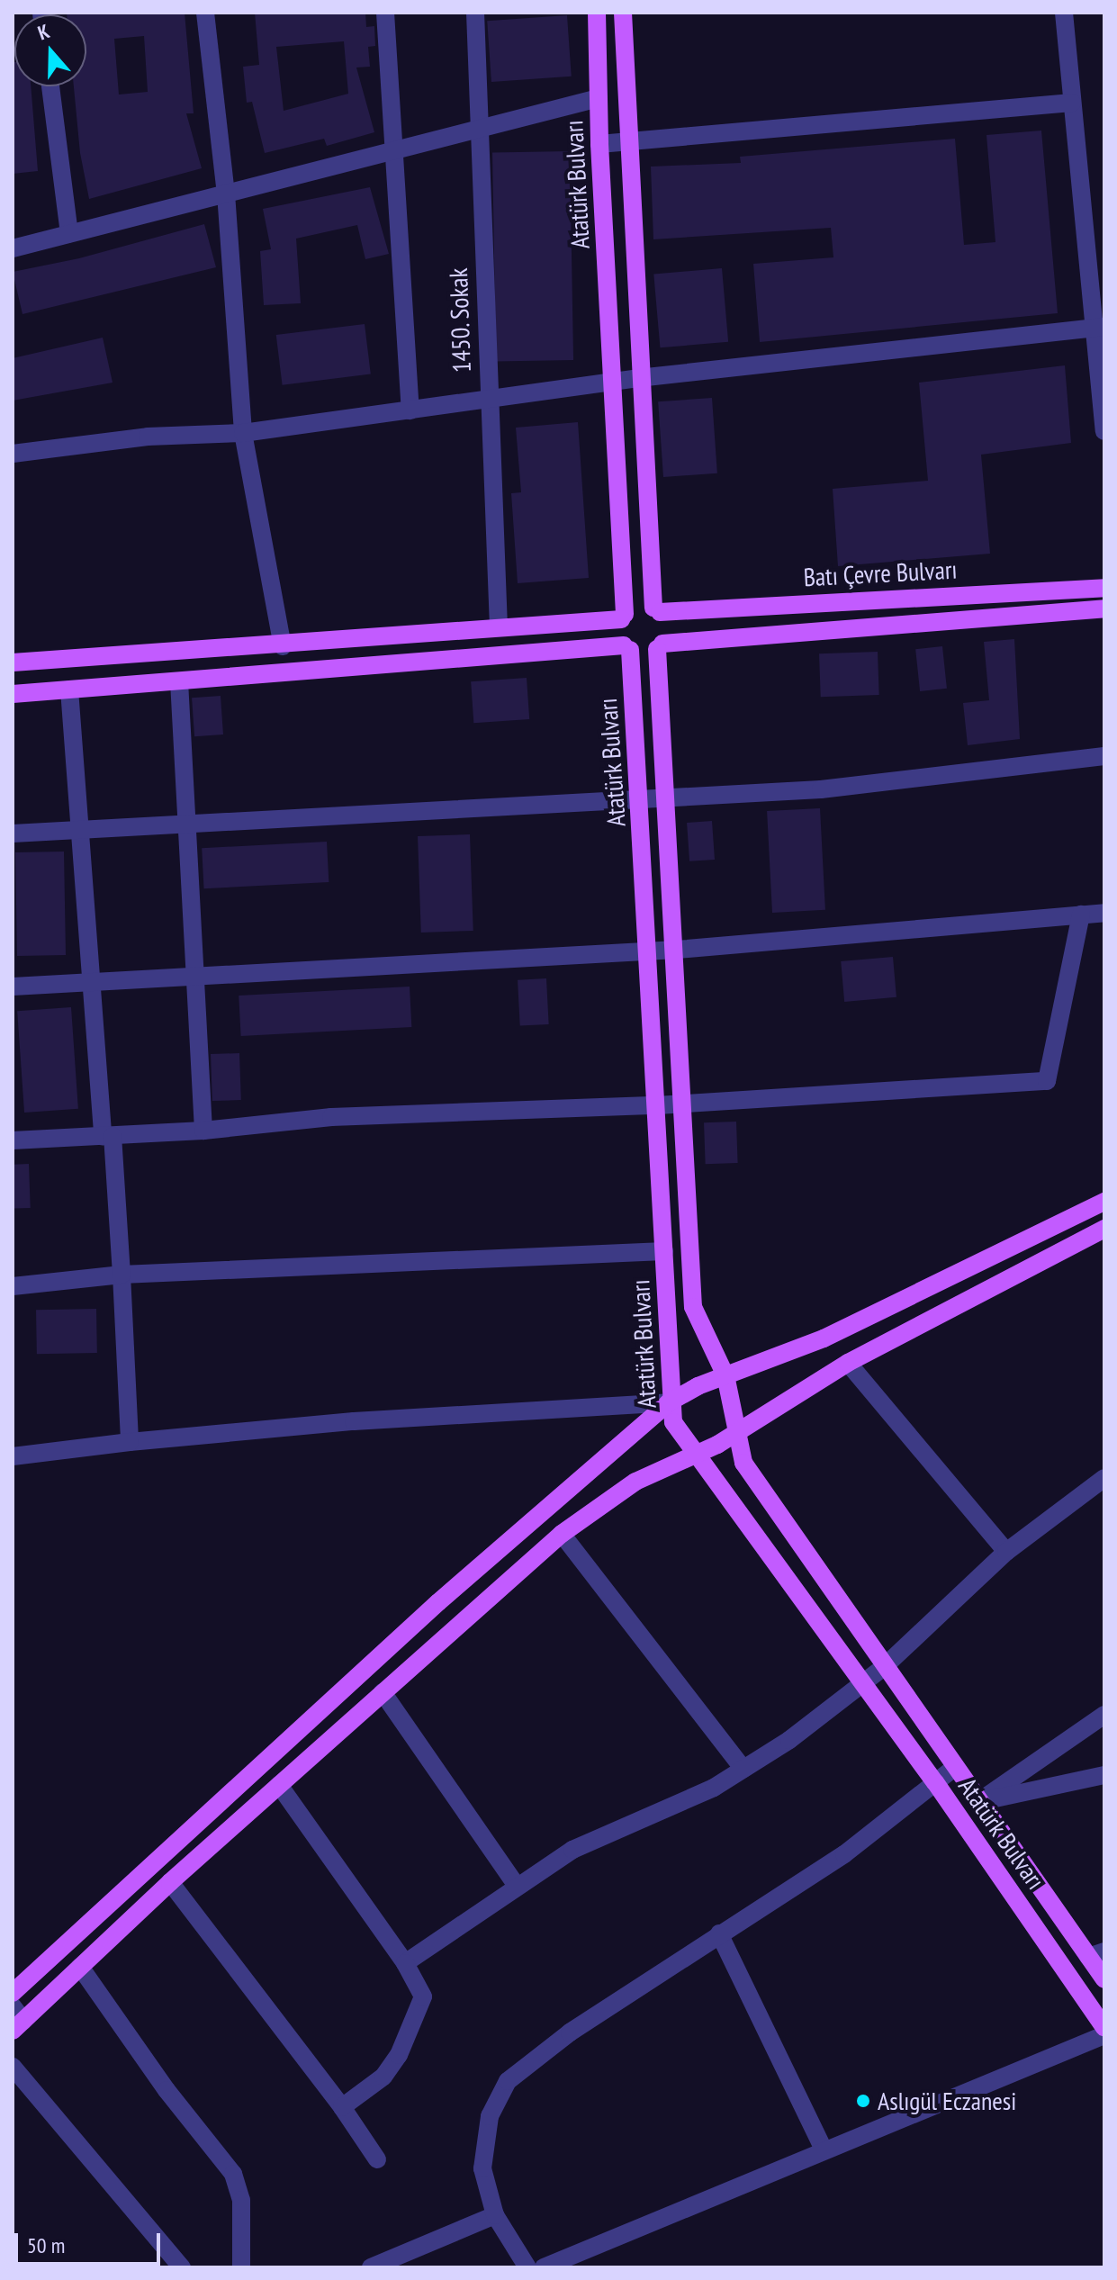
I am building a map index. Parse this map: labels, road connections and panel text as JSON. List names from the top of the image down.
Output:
{
  "streets": {
    "main road": ["Atatürk Bulvarı", "Batı Çevre Bulvarı"],
    "street": ["1450. Sokak"]
  },
  "crossings": [
    ["Atatürk Bulvarı", "Batı Çevre Bulvarı"]
  ],
  "places": ["Aslıgül Eczanesi"],
  "scale_bar": "50 m",
  "north": "top"
}
